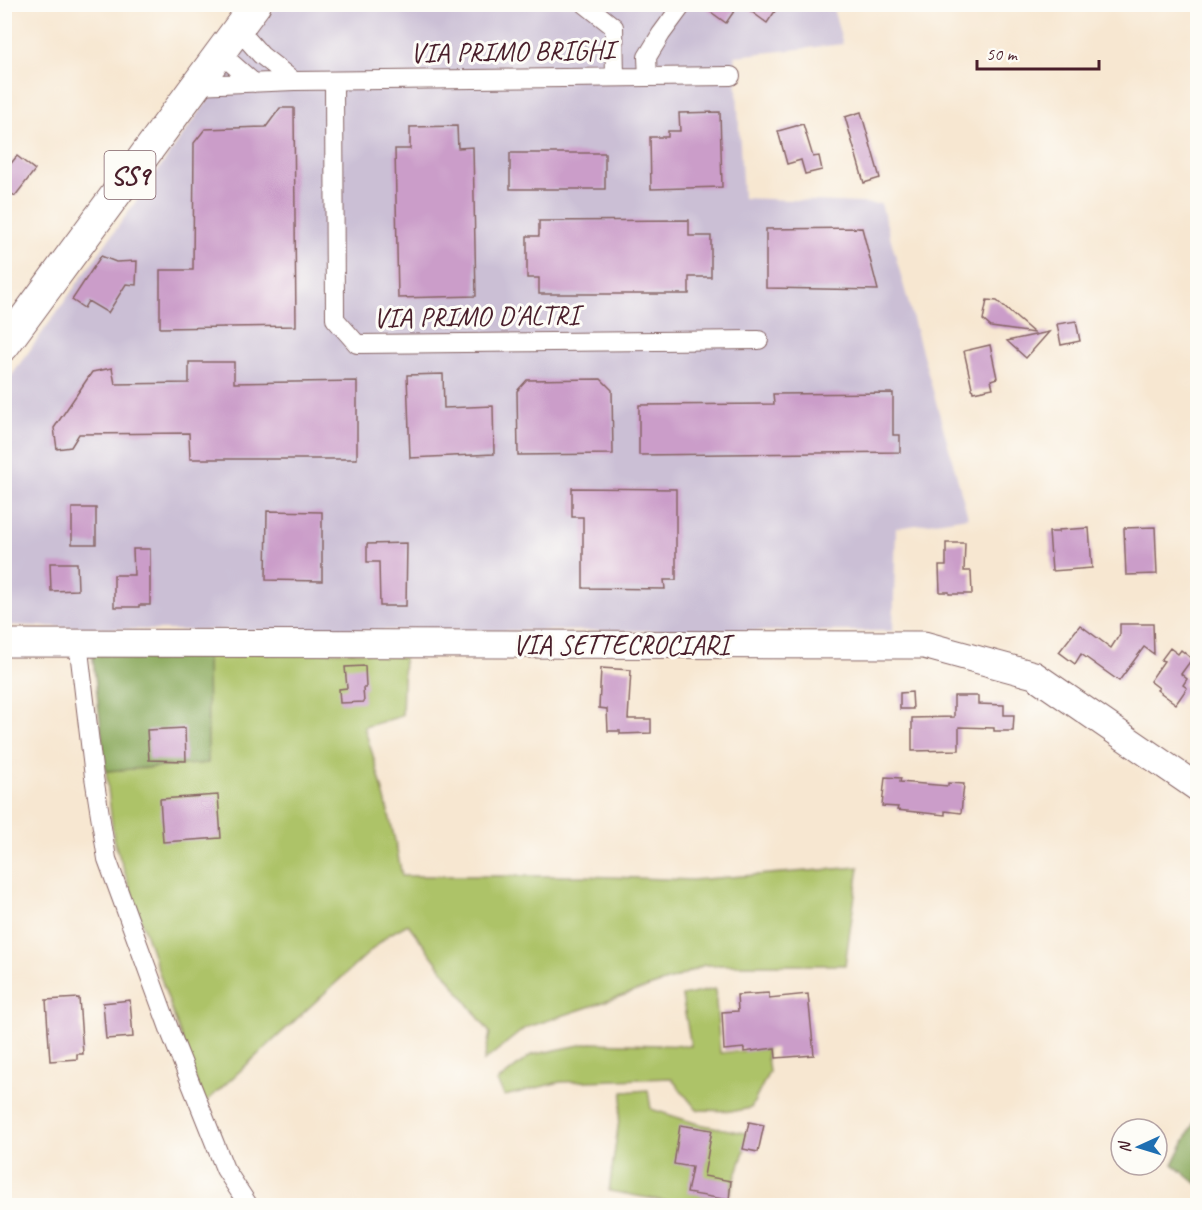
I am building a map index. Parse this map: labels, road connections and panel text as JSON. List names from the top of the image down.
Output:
{
  "streets": {
    "main road": ["SS9", "VIA SETTECROCIARI"],
    "street": ["VIA PRIMO BRIGHI", "VIA PRIMO D'ALTRI"]
  },
  "crossings": [
    ["VIA PRIMO BRIGHI", "SS9"],
    ["VIA PRIMO BRIGHI", "VIA PRIMO D'ALTRI"]
  ],
  "scale_bar": "50 m",
  "north": "left"
}
